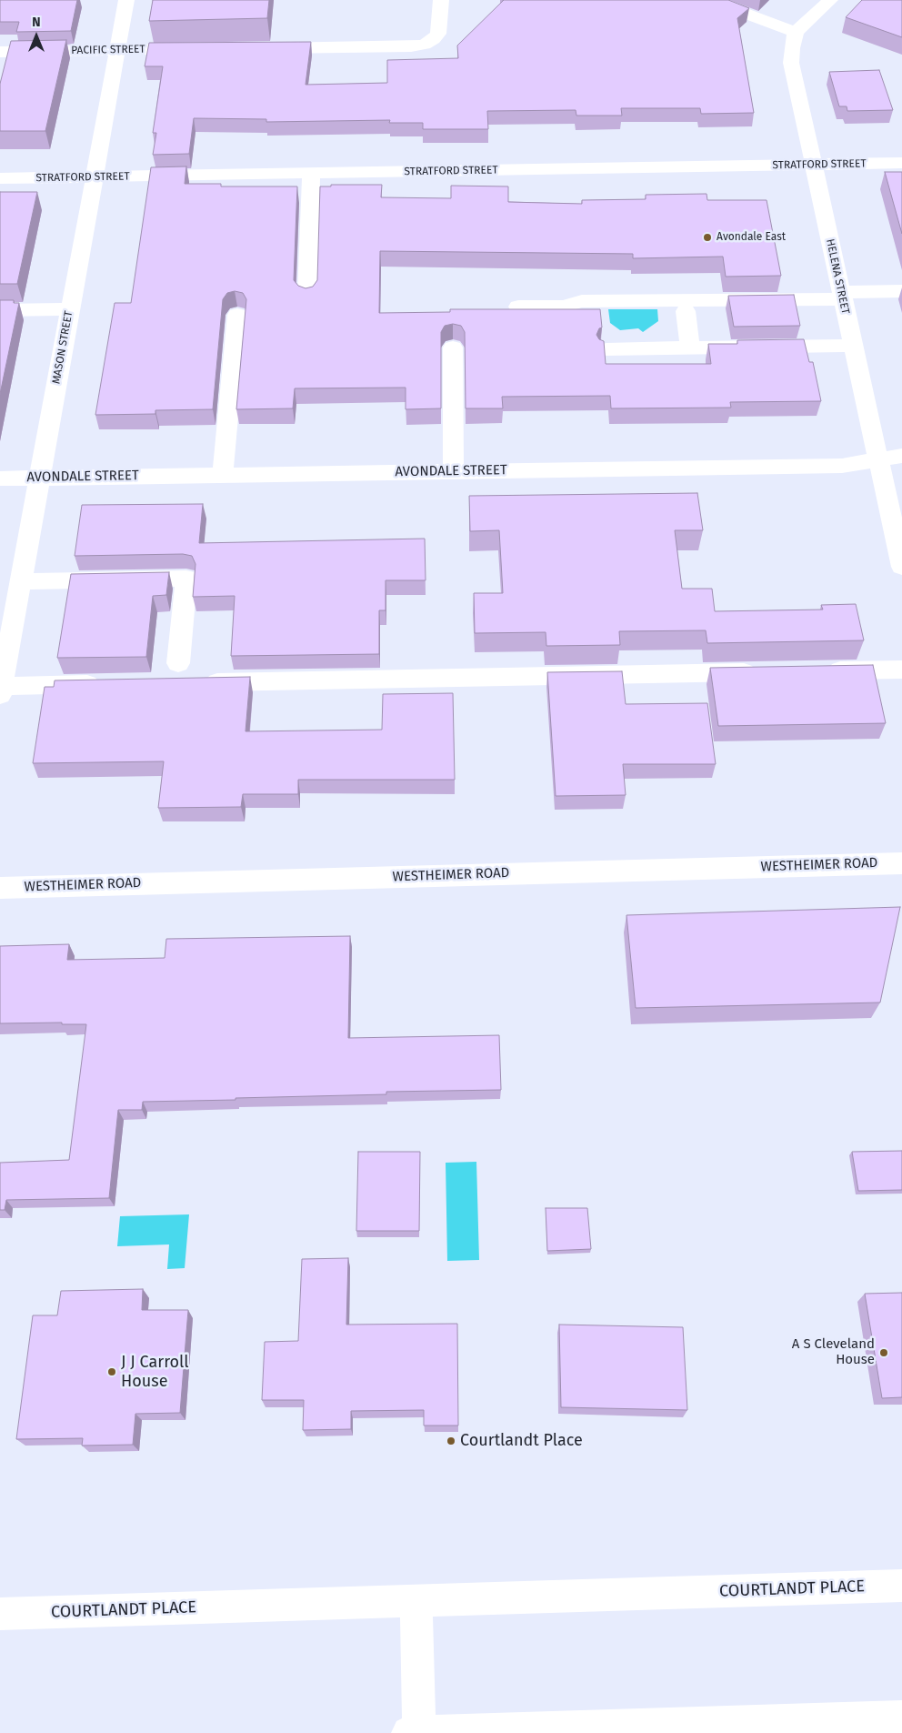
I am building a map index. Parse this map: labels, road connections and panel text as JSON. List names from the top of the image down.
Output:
{
  "streets": {
    "street": [
      "PACIFIC STREET",
      "STRATFORD STREET",
      "HELENA STREET",
      "MASON STREET",
      "AVONDALE STREET",
      "WESTHEIMER ROAD",
      "COURTLANDT PLACE"
    ]
  },
  "crossings": [
    ["PACIFIC STREET", "MASON STREET"],
    ["STRATFORD STREET", "HELENA STREET"],
    ["STRATFORD STREET", "MASON STREET"],
    ["HELENA STREET", "AVONDALE STREET"],
    ["MASON STREET", "AVONDALE STREET"]
  ],
  "places": [
    "Avondale East",
    "A S Cleveland House",
    "J J Carroll House",
    "Courtlandt Place"
  ],
  "north": "top"
}
